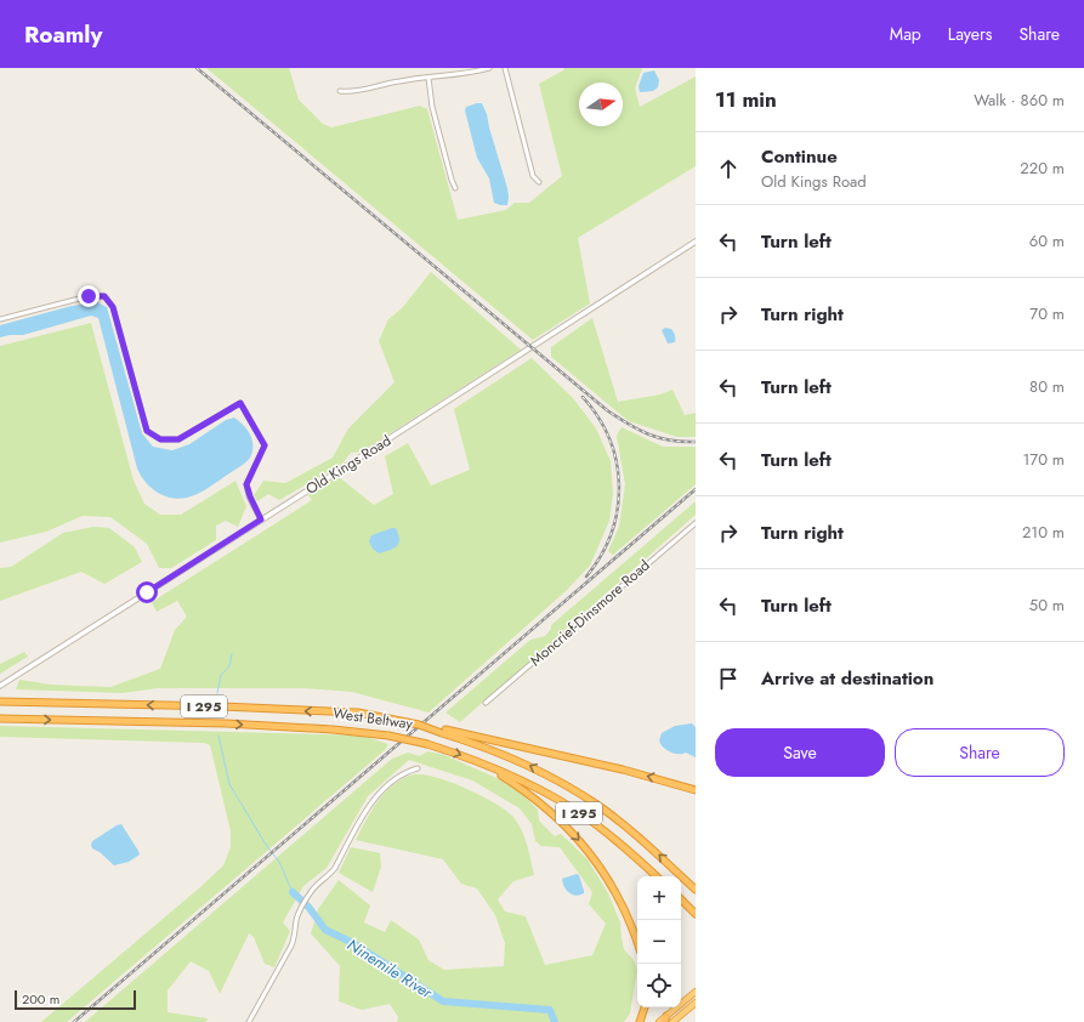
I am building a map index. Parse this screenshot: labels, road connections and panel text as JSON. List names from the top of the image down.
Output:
{
  "streets": {
    "highway": ["I 295", "West Beltway"],
    "street": ["Old Kings Road", "Moncrief-Dinsmore Road"]
  },
  "water": ["Ninemile River"],
  "scale_bar": "200 m",
  "north": "right",
  "page": {
    "header": "Roamly",
    "nav": ["Map", "Layers", "Share"],
    "heading": ["11 min", "Walk · 860 m"],
    "list": [
      ["Continue", "Old Kings Road", "220 m"],
      ["Turn left", "60 m"],
      ["Turn right", "70 m"],
      ["Turn left", "80 m"],
      ["Turn left", "170 m"],
      ["Turn right", "210 m"],
      ["Turn left", "50 m"],
      "Arrive at destination"
    ],
    "buttons": ["Save", "Share"],
    "map_buttons": ["+", "−"],
    "scale": "200 m"
  }
}
